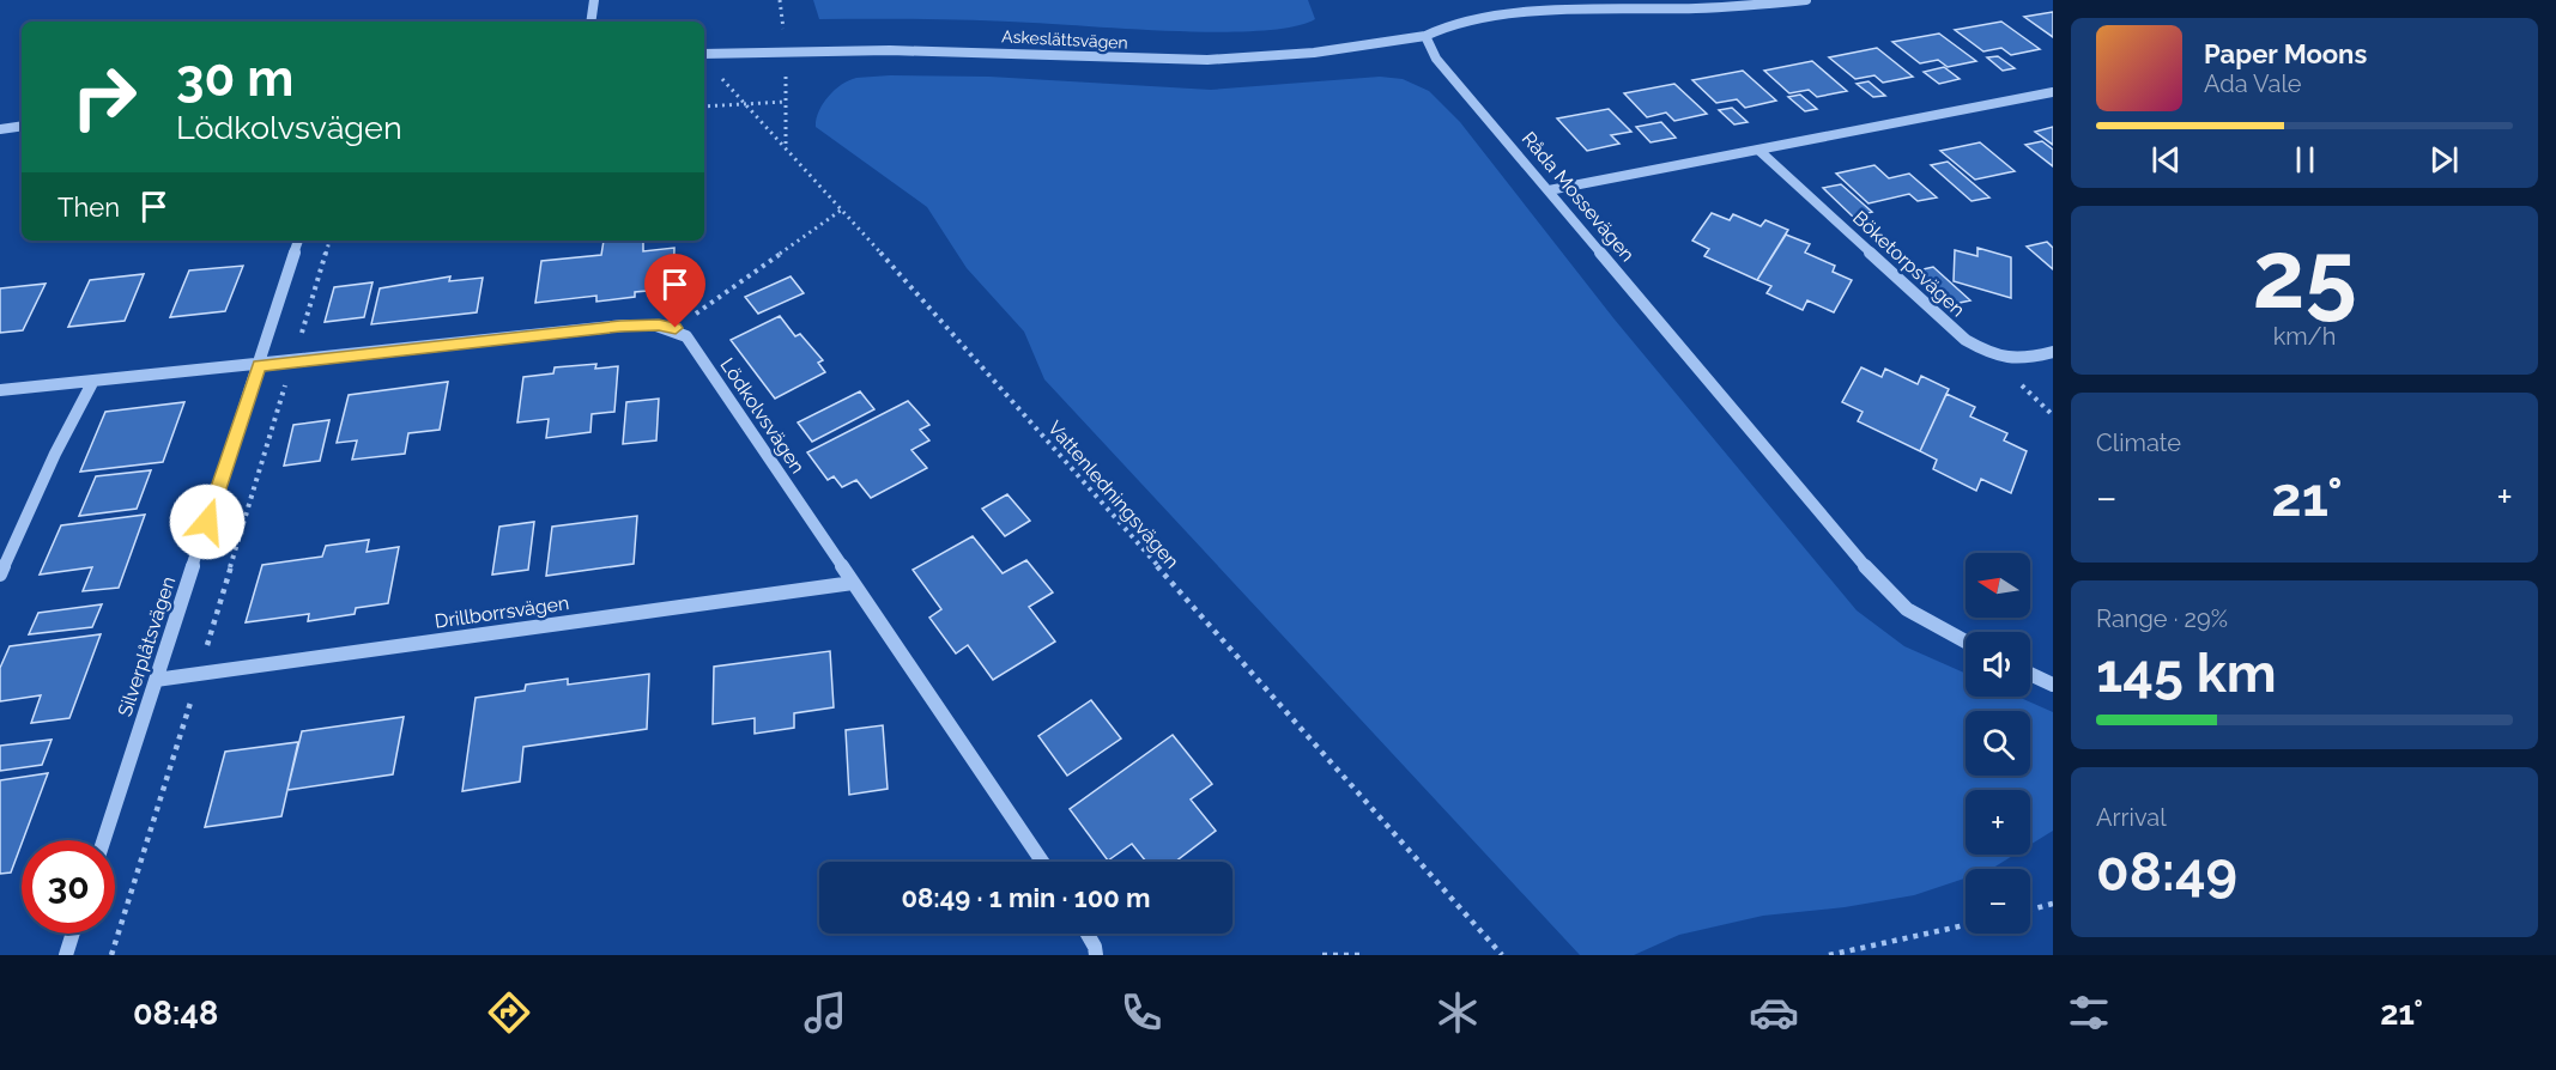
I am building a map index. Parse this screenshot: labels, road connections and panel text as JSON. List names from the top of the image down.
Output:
{
  "streets": {
    "street": [
      "Askeslättsvägen",
      "Råda Mossevägen",
      "Böketorpsvägen",
      "Lödkolvsvägen",
      "Drillborrsvägen",
      "Silverplåtsvägen"
    ],
    "path": ["Vattenledningsvägen"]
  },
  "crossings": [
    ["Askeslättsvägen", "Råda Mossevägen"],
    ["Lödkolvsvägen", "Drillborrsvägen"],
    ["Drillborrsvägen", "Silverplåtsvägen"]
  ],
  "north": "left",
  "page": {
    "turn": ["30 m", "Lödkolvsvägen"],
    "song": ["Paper Moons", "Ada Vale"],
    "then": "Then",
    "tile": [
      ["25", "km/h"],
      "Climate",
      ["Range · 29%", "145 km"],
      ["Arrival", "08:49"]
    ],
    "heat": ["−", "21°", "+"],
    "map_buttons": ["+", "−"],
    "limit": "30",
    "trip": "08:49 · 1 min · 100 m",
    "tabs": ["08:48", "21°"]
  }
}
